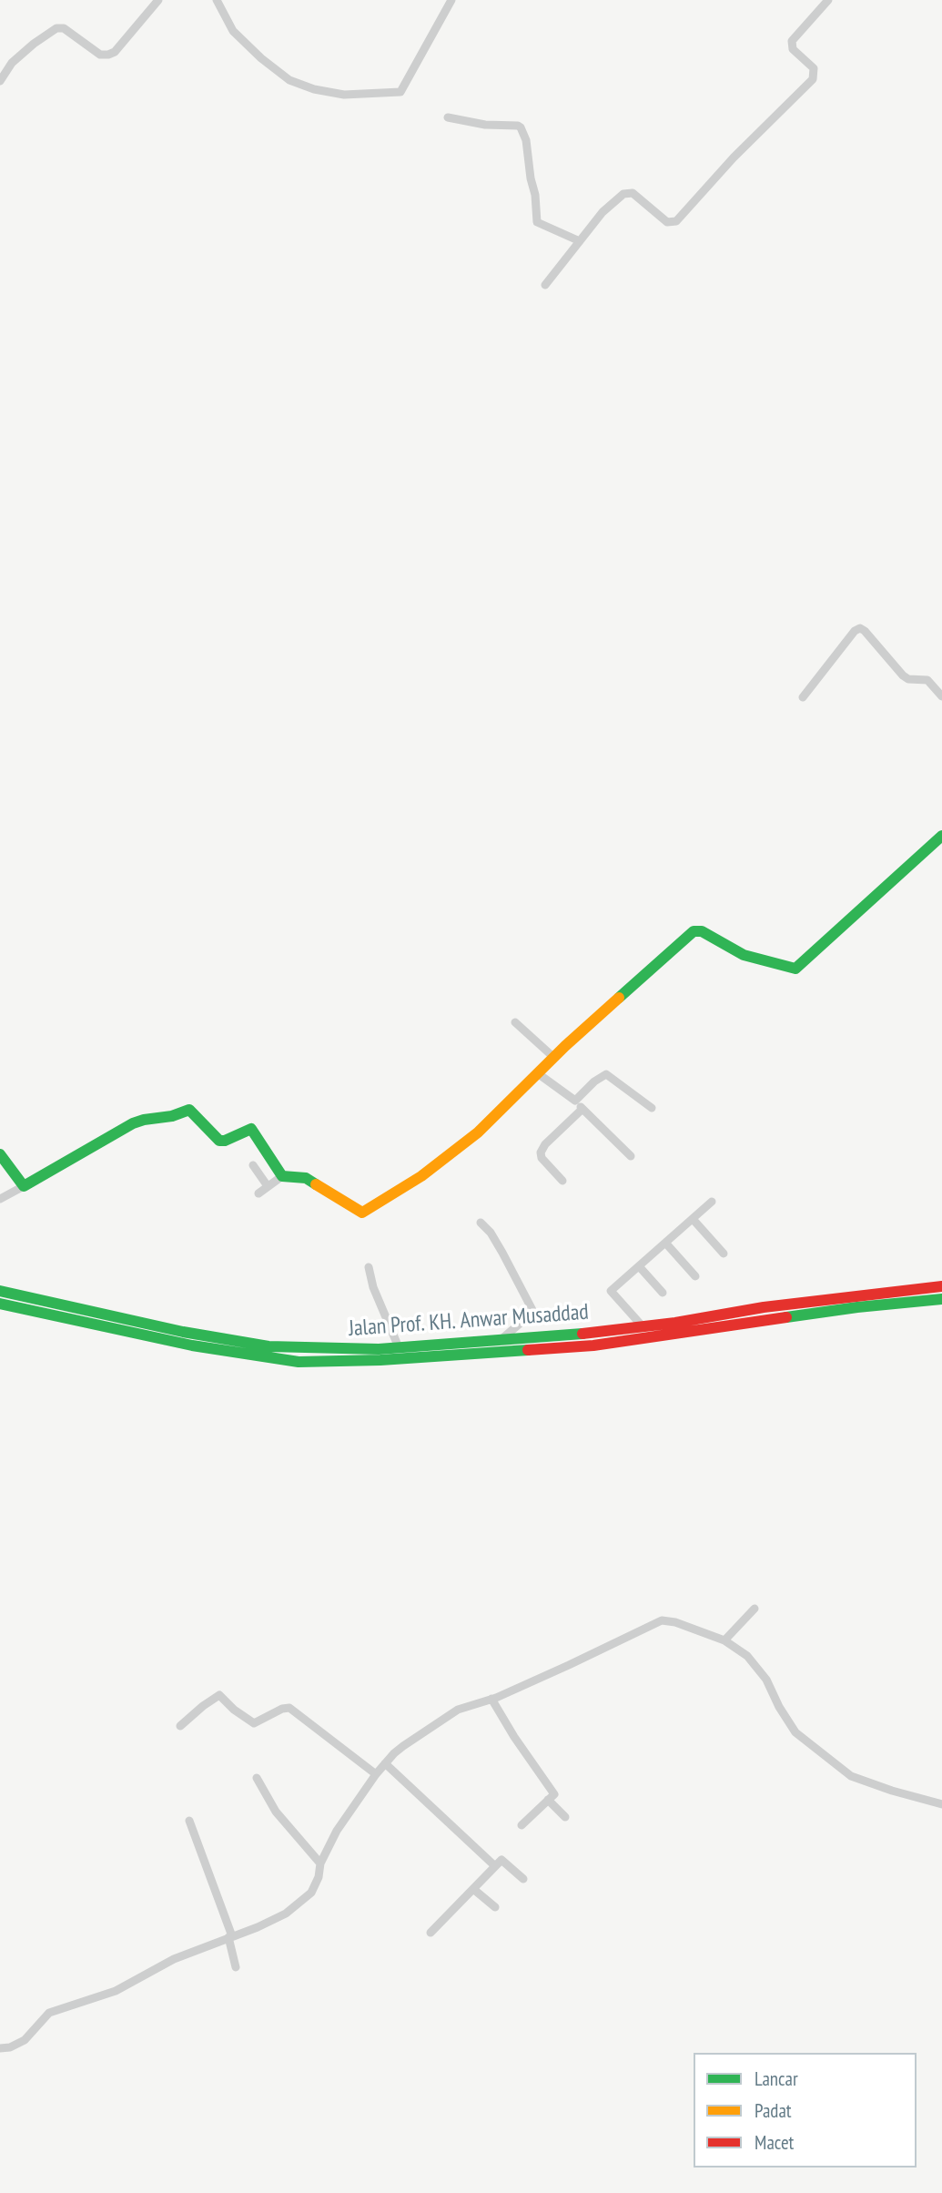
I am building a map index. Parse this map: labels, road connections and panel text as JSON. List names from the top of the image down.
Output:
{
  "streets": {
    "street": ["Jalan Prof. KH. Anwar Musaddad"]
  },
  "legend": ["Lancar", "Padat", "Macet"]
}
